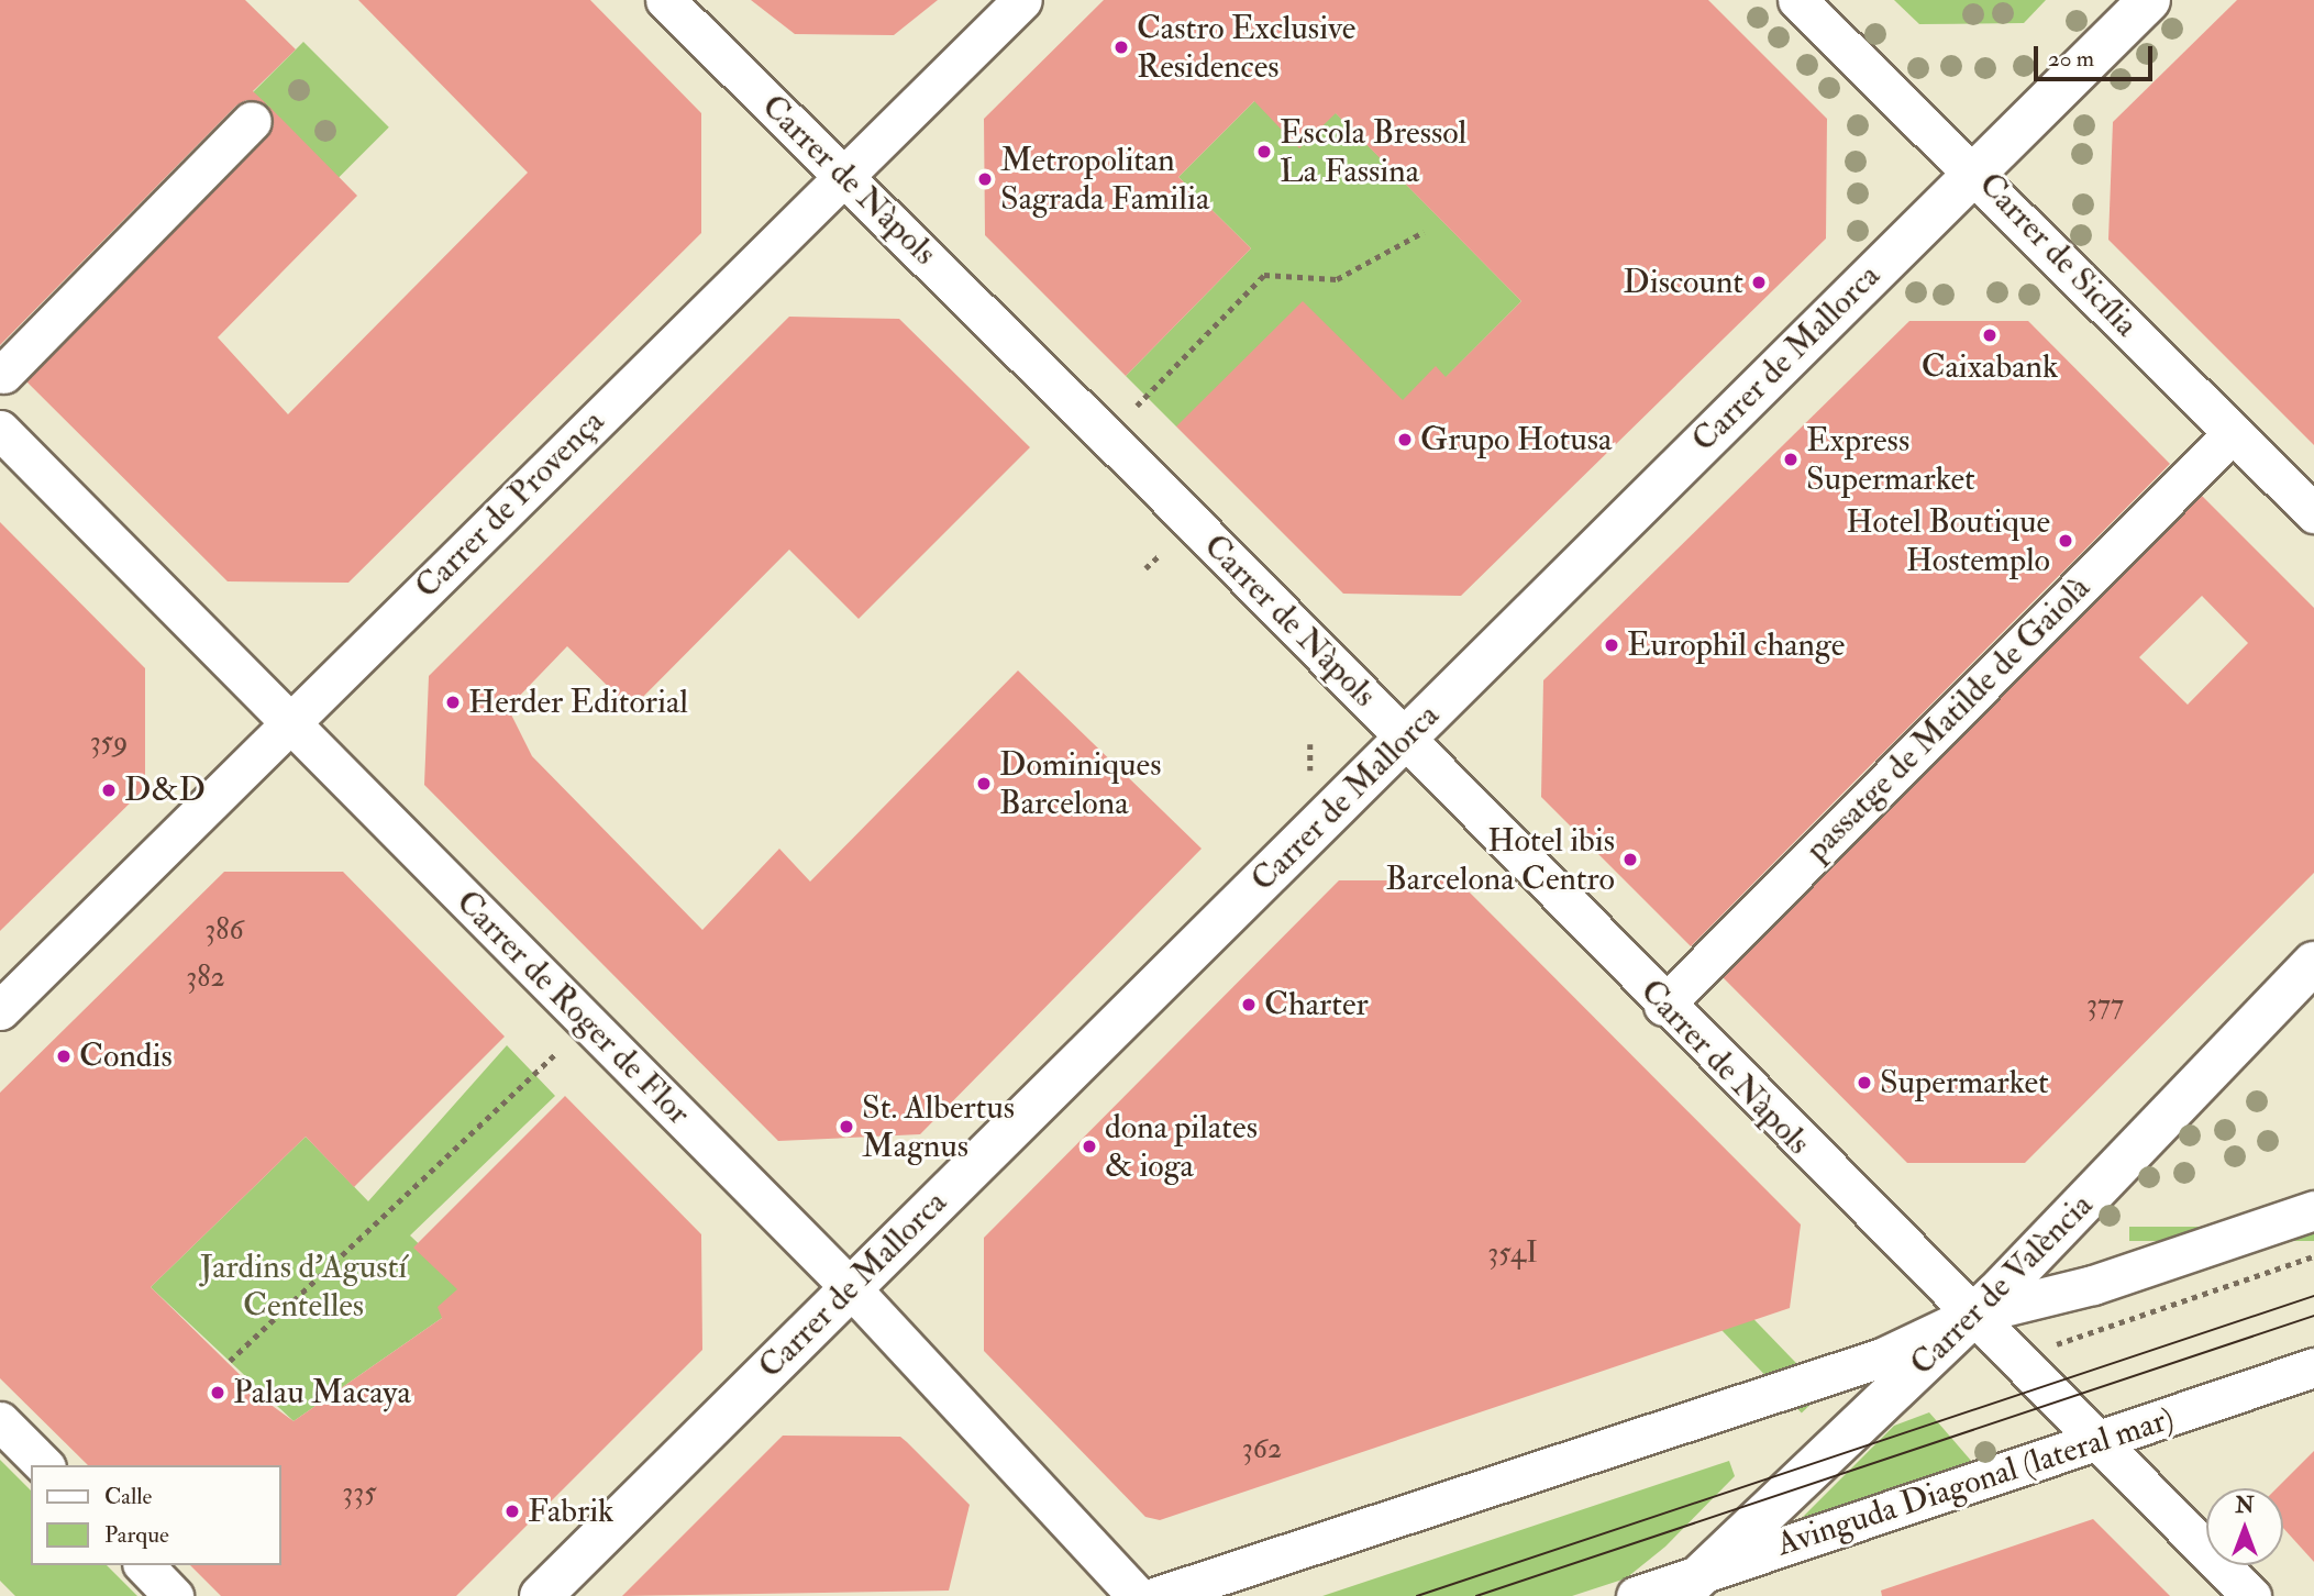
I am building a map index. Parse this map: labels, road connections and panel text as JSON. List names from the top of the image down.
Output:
{
  "streets": {
    "main road": ["Carrer de Mallorca", "Carrer de València"],
    "street": [
      "Carrer de Nàpols",
      "Carrer de Sicília",
      "Carrer de Provença",
      "passatge de Matilde de Gaiolà",
      "Carrer de Roger de Flor",
      "Avinguda Diagonal (lateral mar)"
    ]
  },
  "crossings": [
    ["Carrer de Nàpols", "Carrer de Mallorca"],
    ["Carrer de Nàpols", "Carrer de Provença"],
    ["Carrer de Nàpols", "passatge de Matilde de Gaiolà"],
    ["Carrer de Nàpols", "Carrer de València"],
    ["Carrer de Nàpols", "Avinguda Diagonal (lateral mar)"],
    ["Carrer de Sicília", "Carrer de Mallorca"],
    ["Carrer de Sicília", "passatge de Matilde de Gaiolà"],
    ["Carrer de Mallorca", "Carrer de Roger de Flor"],
    ["Carrer de Provença", "Carrer de Roger de Flor"],
    ["Carrer de València", "Avinguda Diagonal (lateral mar)"]
  ],
  "parks": ["Jardins d'Agustí Centelles"],
  "places": [
    "Castro Exclusive Residences",
    "Escola Bressol La Fassina",
    "Metropolitan Sagrada Familia",
    "Discount",
    "Caixabank",
    "Grupo Hotusa",
    "Express Supermarket",
    "Hotel Boutique Hostemplo",
    "Europhil change",
    "Herder Editorial",
    "Dominiques Barcelona",
    "D&D",
    "Hotel ibis Barcelona Centro",
    "Charter",
    "Condis",
    "Supermarket",
    "St. Albertus Magnus",
    "dona pilates & ioga",
    "Palau Macaya",
    "Fabrik"
  ],
  "house_numbers": [
    "359",
    "386",
    "382",
    "377",
    "354I",
    "362",
    "335"
  ],
  "legend": ["Calle", "Parque"],
  "scale_bar": "20 m",
  "north": "top"
}
